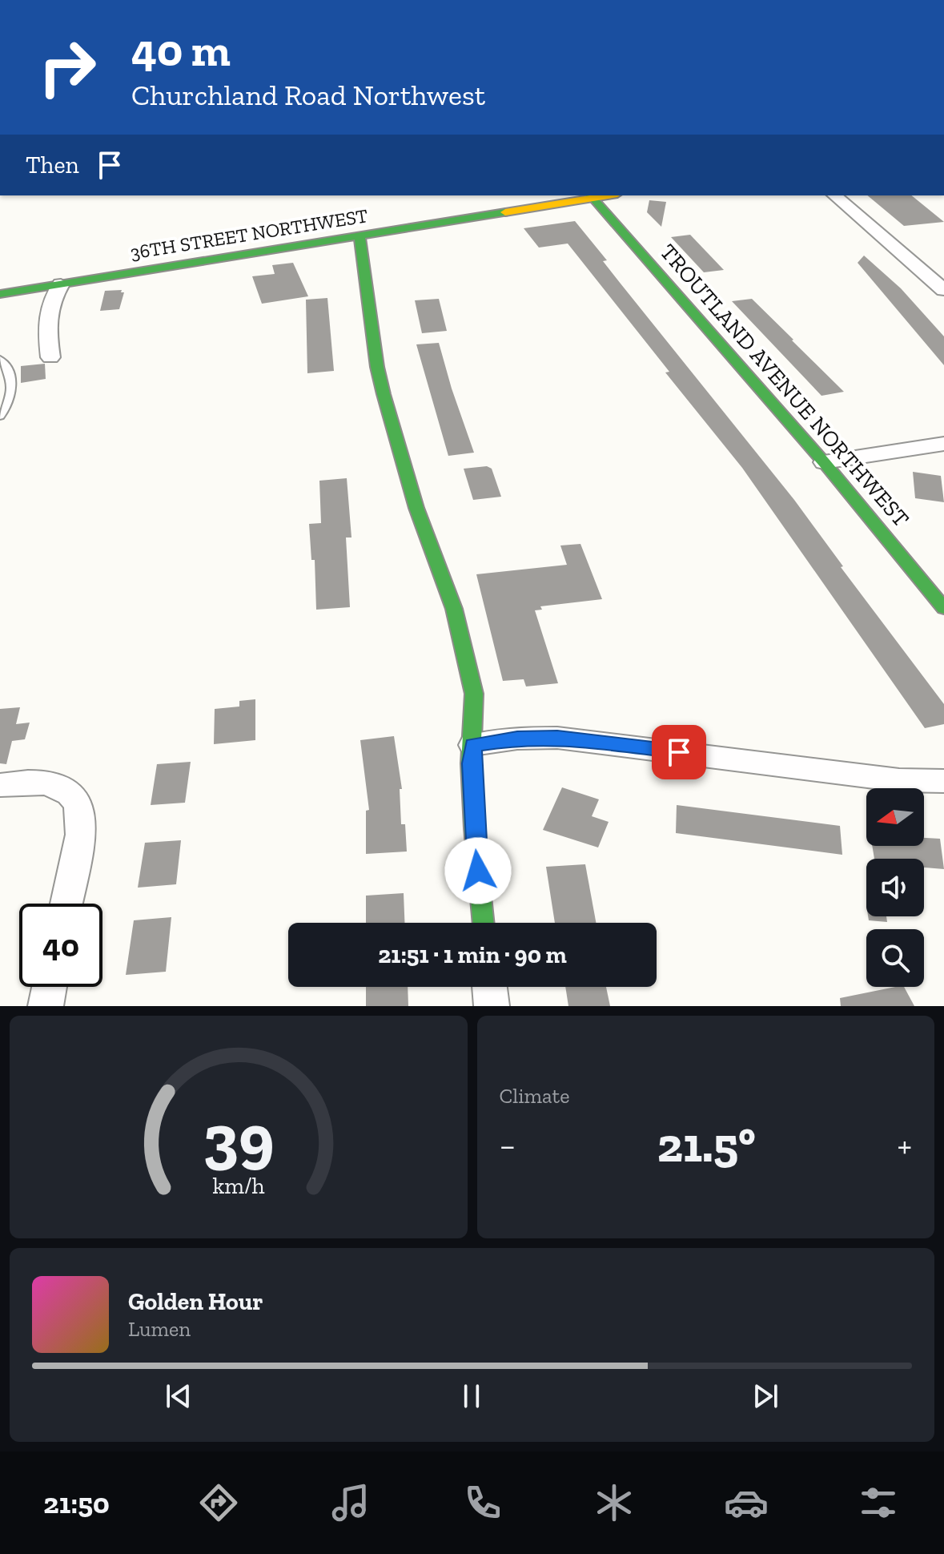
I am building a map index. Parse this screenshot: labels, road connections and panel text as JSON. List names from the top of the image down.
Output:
{
  "streets": {
    "street": ["36TH STREET NORTHWEST", "TROUTLAND AVENUE NORTHWEST"]
  },
  "crossings": [
    ["36TH STREET NORTHWEST", "TROUTLAND AVENUE NORTHWEST"]
  ],
  "north": "left",
  "page": {
    "turn": ["40 m", "Churchland Road Northwest"],
    "then": "Then",
    "limit": "40",
    "trip": "21:51 · 1 min · 90 m",
    "tile": "Climate",
    "heat": ["−", "21.5°", "+"],
    "song": ["Golden Hour", "Lumen"],
    "tabs": "21:50",
    "gauge": ["39", "km/h"]
  }
}
